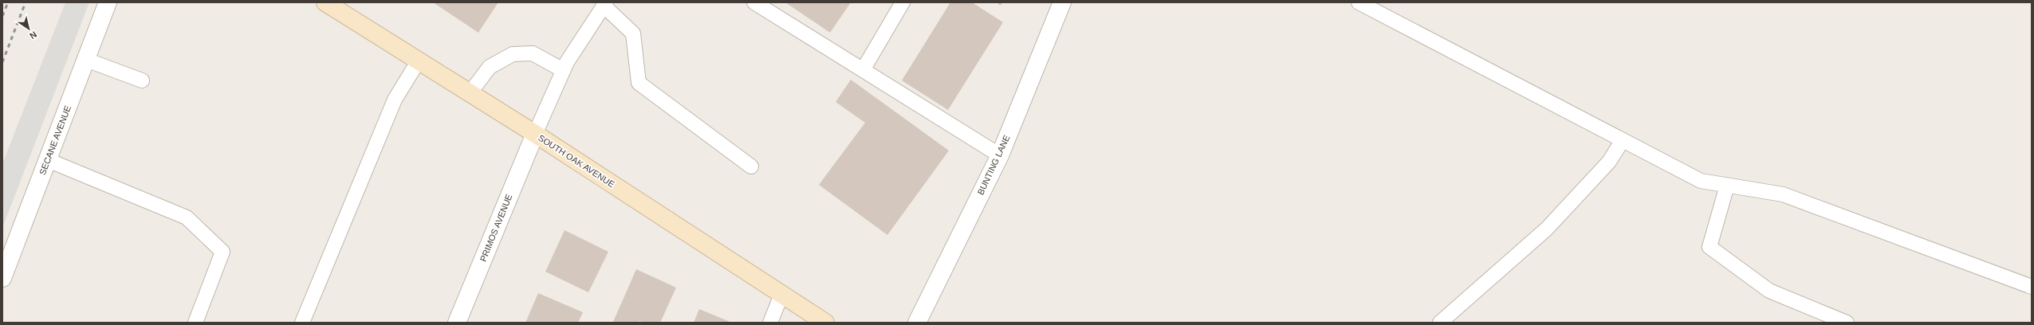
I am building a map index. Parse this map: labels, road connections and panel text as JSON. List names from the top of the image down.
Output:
{
  "streets": {
    "main road": ["SOUTH OAK AVENUE"],
    "street": ["SECANE AVENUE", "BUNTING LANE", "PRIMOS AVENUE"]
  },
  "crossings": [
    ["SOUTH OAK AVENUE", "PRIMOS AVENUE"]
  ],
  "north": "bottom right"
}
